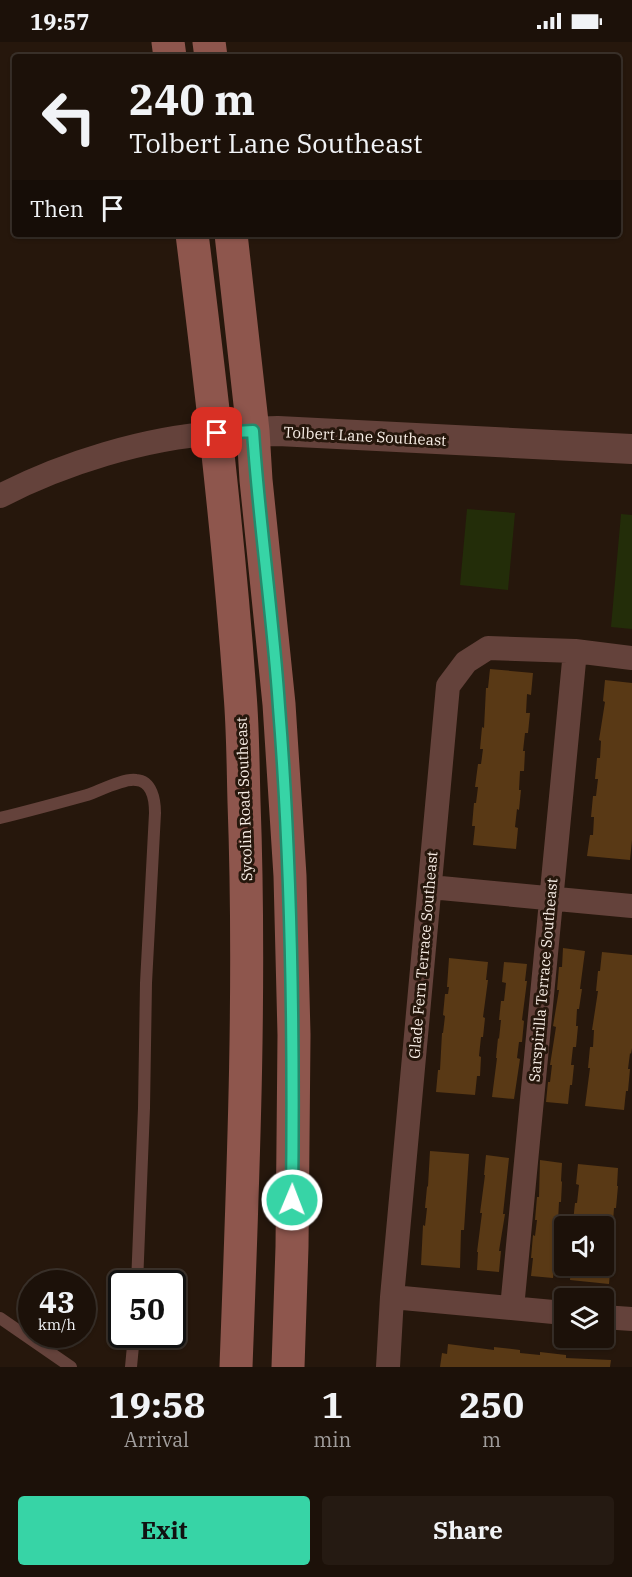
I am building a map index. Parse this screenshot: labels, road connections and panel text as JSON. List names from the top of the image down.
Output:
{
  "streets": {
    "main road": ["Sycolin Road Southeast"],
    "street": ["Tolbert Lane Southeast", "Glade Fern Terrace Southeast", "Sarspirilla Terrace Southeast"]
  },
  "crossings": [
    ["Tolbert Lane Southeast", "Sycolin Road Southeast"],
    ["Glade Fern Terrace Southeast", "Sarspirilla Terrace Southeast"]
  ],
  "page": {
    "status": "19:57",
    "turn": ["240 m", "Tolbert Lane Southeast"],
    "then": "Then",
    "speed": "43 km/h",
    "limit": "50",
    "eta": [
      "19:58",
      "Arrival",
      "1",
      "min",
      "250",
      "m"
    ],
    "buttons": ["Exit", "Share"]
  }
}
